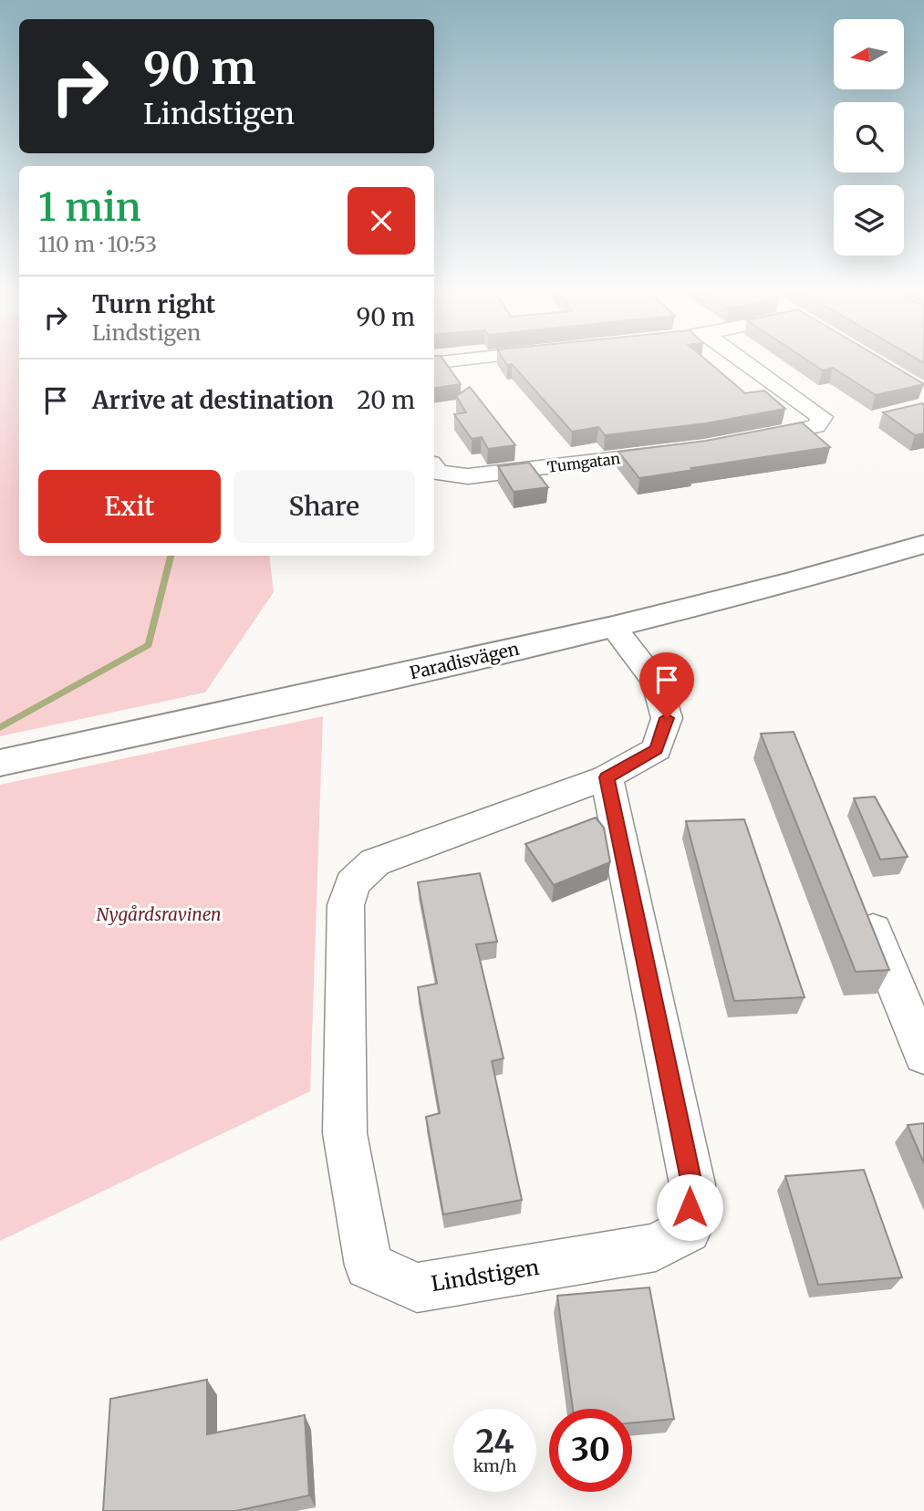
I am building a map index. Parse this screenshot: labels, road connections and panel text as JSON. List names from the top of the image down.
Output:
{
  "streets": {
    "street": ["Tumgatan", "Paradisvägen", "Lindstigen"]
  },
  "crossings": [
    ["Paradisvägen", "Lindstigen"]
  ],
  "parks": ["Nygårdsravinen"],
  "north": "left",
  "page": {
    "turn": ["90 m", "Lindstigen"],
    "heading": ["1 min", "110 m · 10:53"],
    "list": [
      {
        "name": "Turn right",
        "note": "Lindstigen",
        "value": "90 m"
      },
      {
        "name": "Arrive at destination",
        "value": "20 m"
      }
    ],
    "buttons": ["Exit", "Share"],
    "speed": "24 km/h",
    "limit": "30"
  }
}
